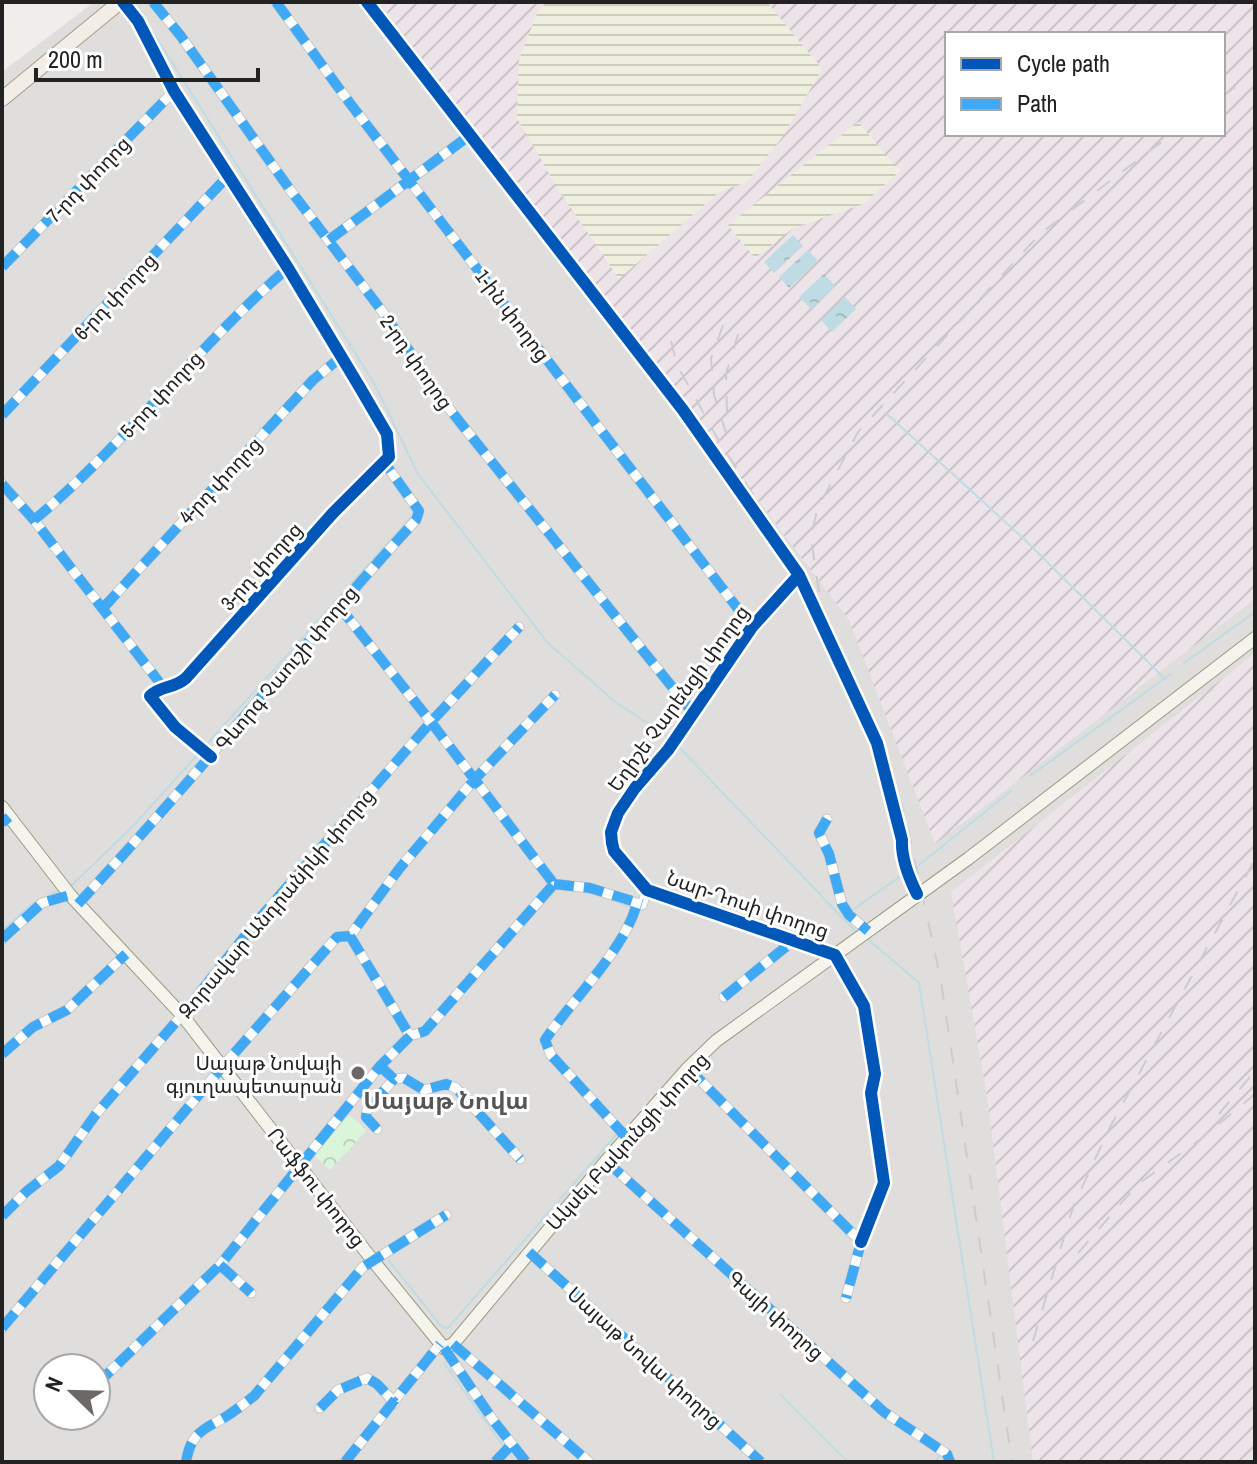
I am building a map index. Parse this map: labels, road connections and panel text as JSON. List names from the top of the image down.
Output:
{
  "streets": {
    "main road": ["Ակսել Բակունցի փողոց", "Րաֆֆու փողոց"],
    "street": [
      "7-րդ փողոց",
      "6-րդ փողոց",
      "1-ին փողոց",
      "2-րդ փողոց",
      "5-րդ փողոց",
      "4-րդ փողոց",
      "3-րդ փողոց",
      "Գևորգ Չաուշի փողոց",
      "Եղիշե Չարենցի փողոց",
      "Զորավար Անդրանիկի փողոց",
      "Նար-Դոսի փողոց",
      "Գայի փողոց",
      "Սայաթ Նովա փողոց"
    ]
  },
  "crossings": [
    ["1-ին փողոց", "Եղիշե Չարենցի փողոց"],
    ["2-րդ փողոց", "Եղիշե Չարենցի փողոց"],
    ["3-րդ փողոց", "Գևորգ Չաուշի փողոց"],
    ["Գևորգ Չաուշի փողոց", "Րաֆֆու փողոց"],
    ["Եղիշե Չարենցի փողոց", "Նար-Դոսի փողոց"],
    ["Զորավար Անդրանիկի փողոց", "Րաֆֆու փողոց"],
    ["Նար-Դոսի փողոց", "Ակսել Բակունցի փողոց"],
    ["Ակսել Բակունցի փողոց", "Րաֆֆու փողոց"],
    ["Ակսել Բակունցի փողոց", "Գայի փողոց"],
    ["Ակսել Բակունցի փողոց", "Սայաթ Նովա փողոց"]
  ],
  "districts": ["Սայաթ Նովա"],
  "places": ["Սայաթ Նովայի գյուղապետարան"],
  "legend": ["Cycle path", "Path"],
  "scale_bar": "200 m",
  "north": "top left"
}
